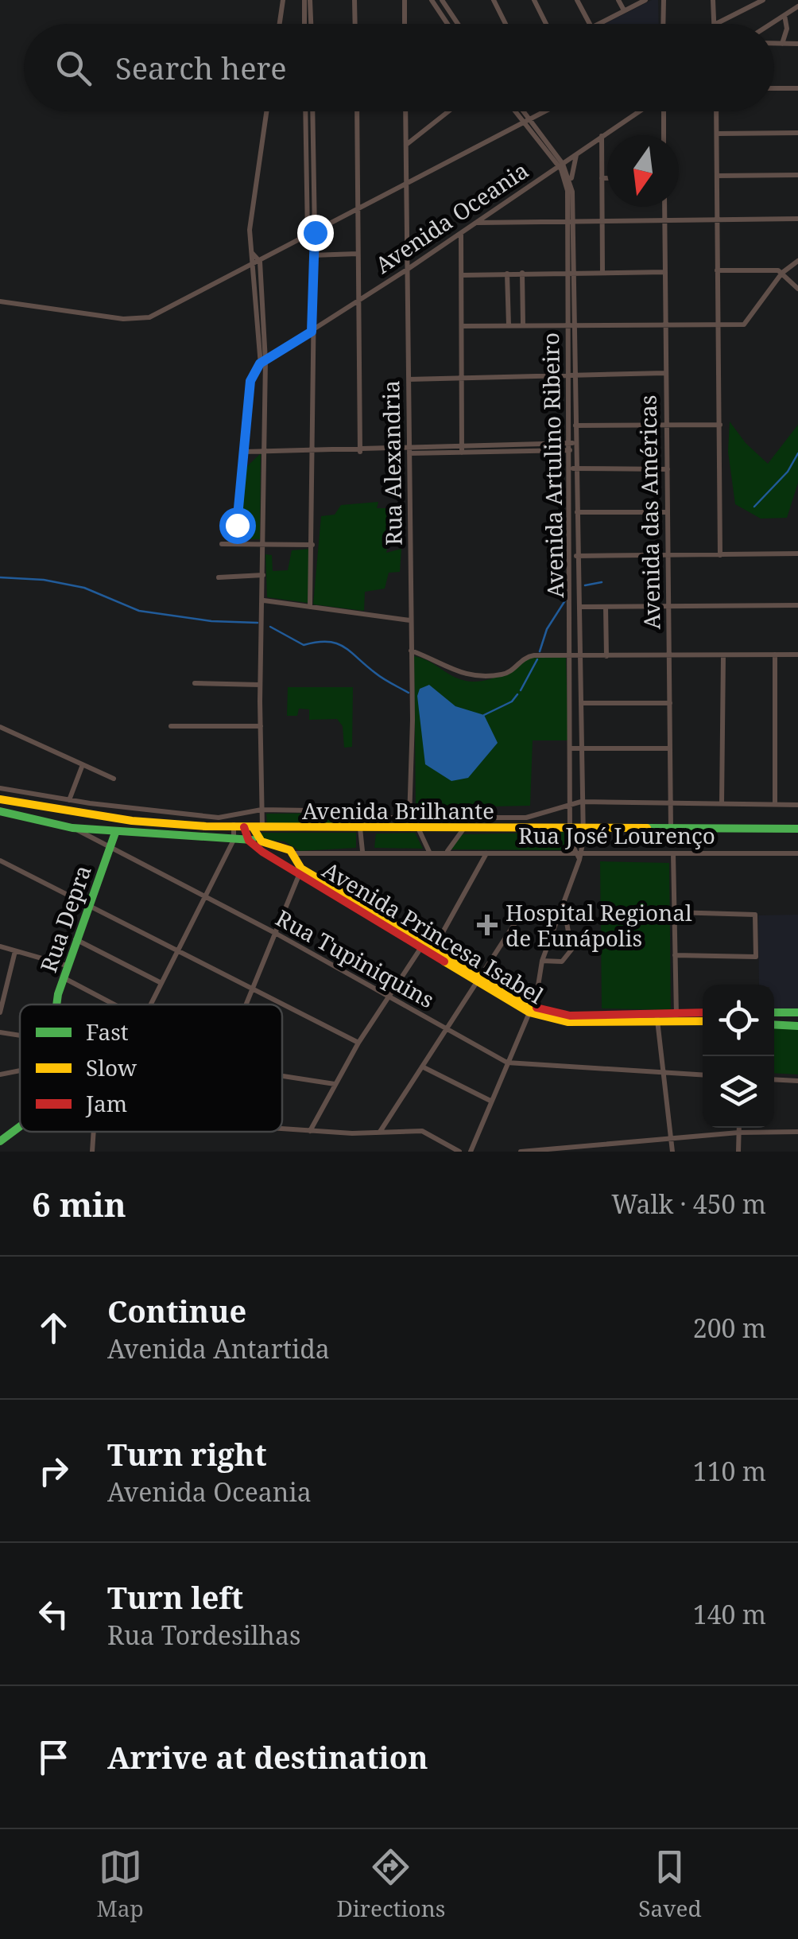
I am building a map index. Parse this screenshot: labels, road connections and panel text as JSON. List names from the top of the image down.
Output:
{
  "streets": {
    "main road": [
      "Avenida Brilhante",
      "Rua Depra",
      "Avenida Princesa Isabel",
      "Rua Tupiniquins"
    ],
    "street": [
      "Avenida Oceania",
      "Rua Alexandria",
      "Avenida Artulino Ribeiro",
      "Avenida das Américas",
      "Rua José Lourenço"
    ]
  },
  "crossings": [
    ["Avenida Oceania", "Rua Alexandria"],
    ["Avenida Oceania", "Avenida Artulino Ribeiro"],
    ["Rua Alexandria", "Avenida Brilhante"],
    ["Avenida Artulino Ribeiro", "Avenida Brilhante"],
    ["Avenida Artulino Ribeiro", "Rua José Lourenço"],
    ["Avenida das Américas", "Avenida Brilhante"],
    ["Rua José Lourenço", "Avenida Princesa Isabel"],
    ["Rua Depra", "Rua Tupiniquins"]
  ],
  "places": {
    "health": ["Hospital Regional de Eunápolis"]
  },
  "legend": ["Fast", "Slow", "Jam"],
  "north": "bottom",
  "page": {
    "search": "Search here",
    "heading": ["6 min", "Walk · 450 m"],
    "list": [
      ["Continue", "Avenida Antartida", "200 m"],
      ["Turn right", "Avenida Oceania", "110 m"],
      ["Turn left", "Rua Tordesilhas", "140 m"],
      "Arrive at destination"
    ],
    "nav": ["Map", "Directions", "Saved"]
  }
}
